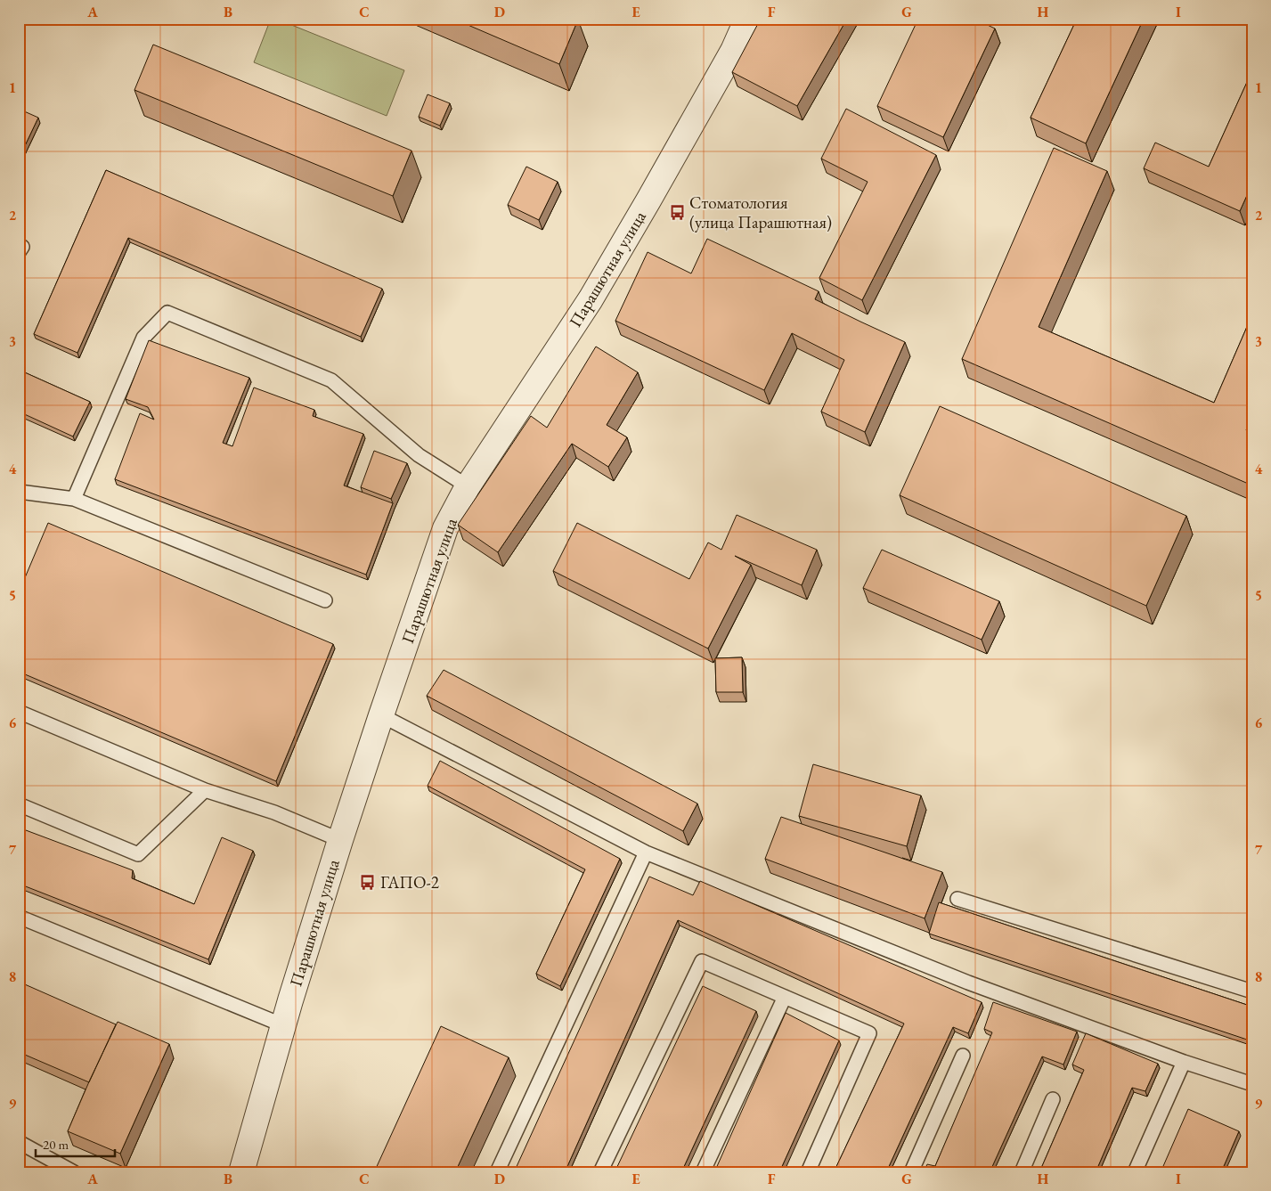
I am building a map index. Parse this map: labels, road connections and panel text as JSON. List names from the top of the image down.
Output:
{
  "streets": {
    "street": ["Парашютная улица"]
  },
  "places": {
    "bus stop": ["Стоматология (улица Парашютная)", "ГАПО-2"]
  },
  "scale_bar": "20 m",
  "grid": {
    "columns": [
      "A",
      "B",
      "C",
      "D",
      "E",
      "F",
      "G",
      "H",
      "I"
    ],
    "rows": [
      "1",
      "2",
      "3",
      "4",
      "5",
      "6",
      "7",
      "8",
      "9"
    ]
  }
}
